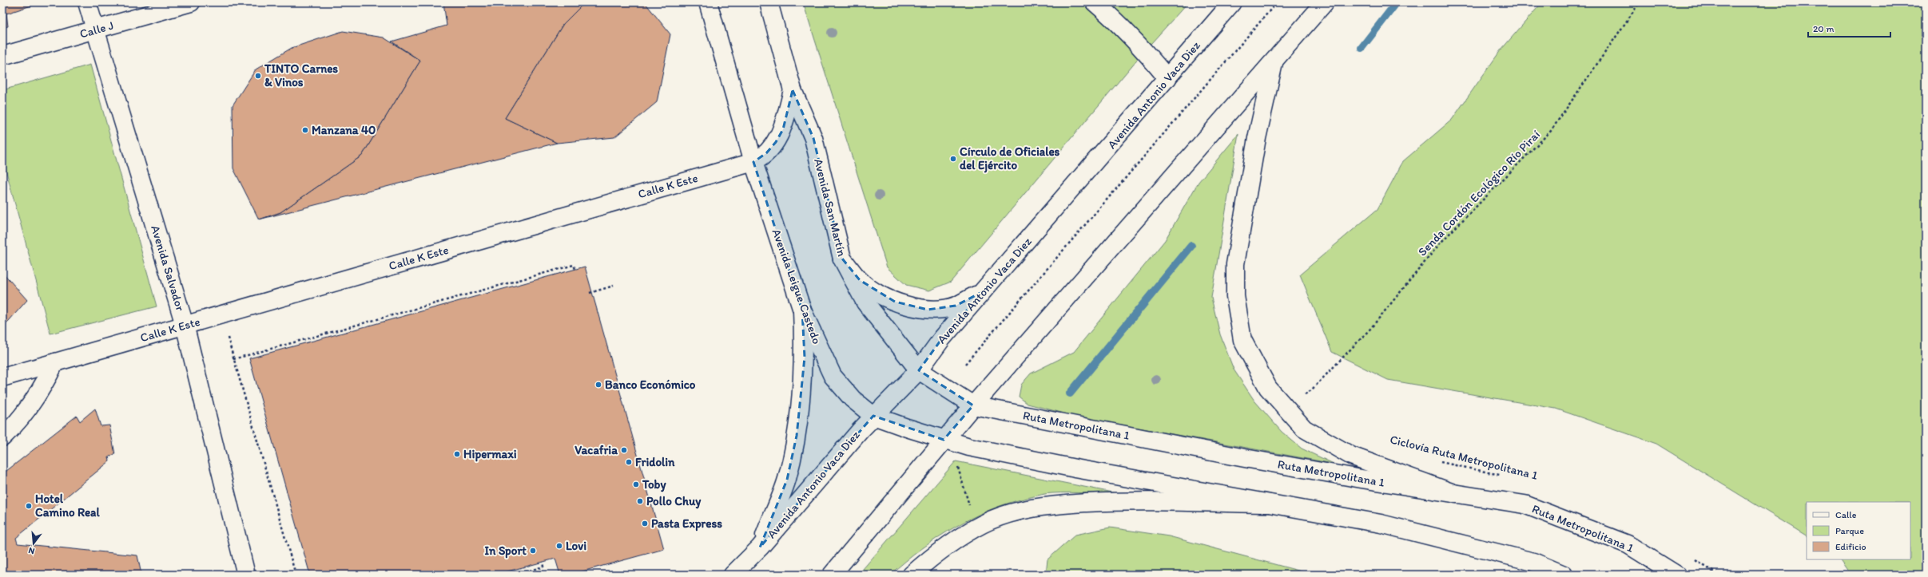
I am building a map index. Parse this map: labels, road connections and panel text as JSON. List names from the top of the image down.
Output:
{
  "streets": {
    "main road": [
      "Calle J",
      "Avenida Antonio Vaca Diez",
      "Calle K Este",
      "Avenida San Martín",
      "Avenida Salvador",
      "Avenida Leigue Castedo",
      "Ruta Metropolitana 1"
    ],
    "path": ["Senda Cordón Ecológico Río Piraí", "Ciclovía Ruta Metropolitana 1"]
  },
  "crossings": [
    ["Calle J", "Avenida Salvador"],
    ["Avenida Antonio Vaca Diez", "Avenida San Martín"],
    ["Avenida Antonio Vaca Diez", "Avenida Leigue Castedo"],
    ["Calle K Este", "Avenida San Martín"],
    ["Calle K Este", "Avenida Salvador"],
    ["Calle K Este", "Avenida Leigue Castedo"],
    ["Avenida San Martín", "Ruta Metropolitana 1"]
  ],
  "places": [
    "TINTO Carnes & Vinos",
    "Manzana 40",
    "Círculo de Oficiales del Ejército",
    "Banco Económico",
    "Vacafria",
    "Hipermaxi",
    "Fridolin",
    "Toby",
    "Pollo Chuy",
    "Hotel Camino Real",
    "Pasta Express",
    "Lovi",
    "In Sport"
  ],
  "legend": ["Calle", "Parque", "Edificio"],
  "scale_bar": "20 m",
  "north": "bottom"
}
